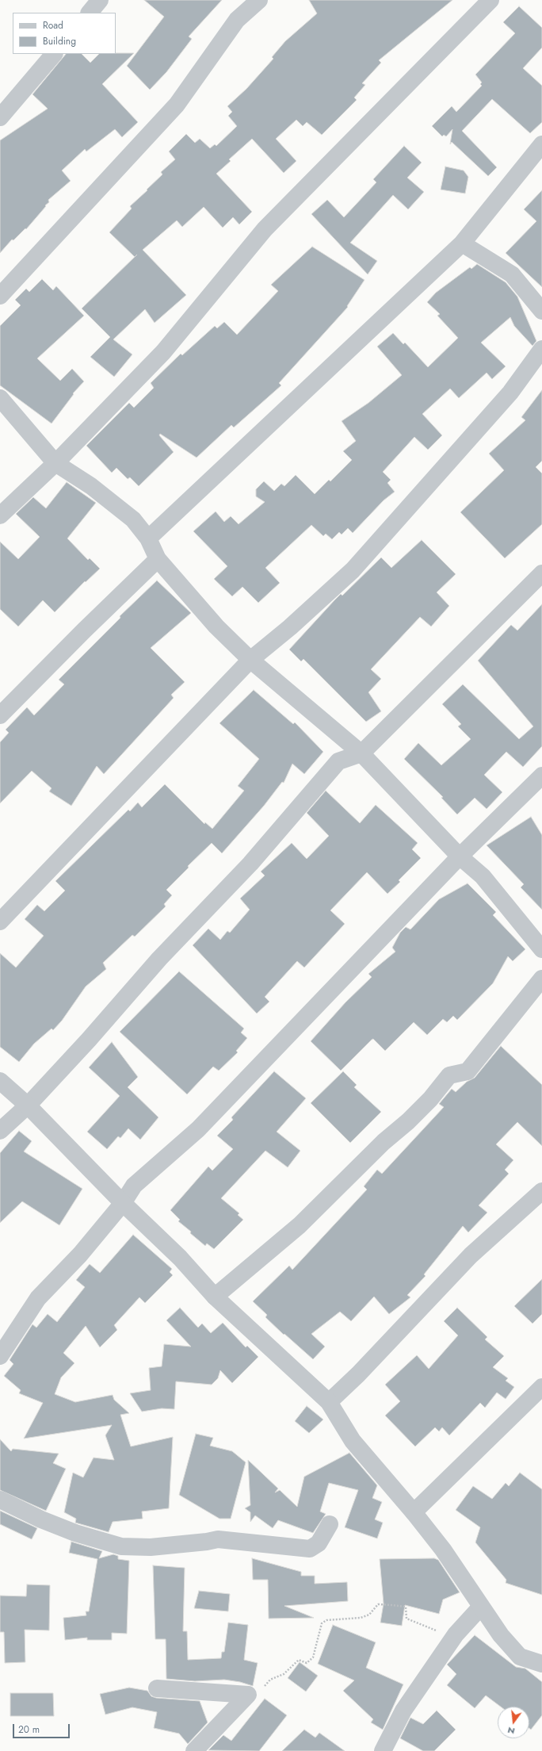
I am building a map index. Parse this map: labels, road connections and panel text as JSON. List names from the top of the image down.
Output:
{
  "legend": ["Road", "Building"],
  "scale_bar": "20 m",
  "north": "bottom"
}
